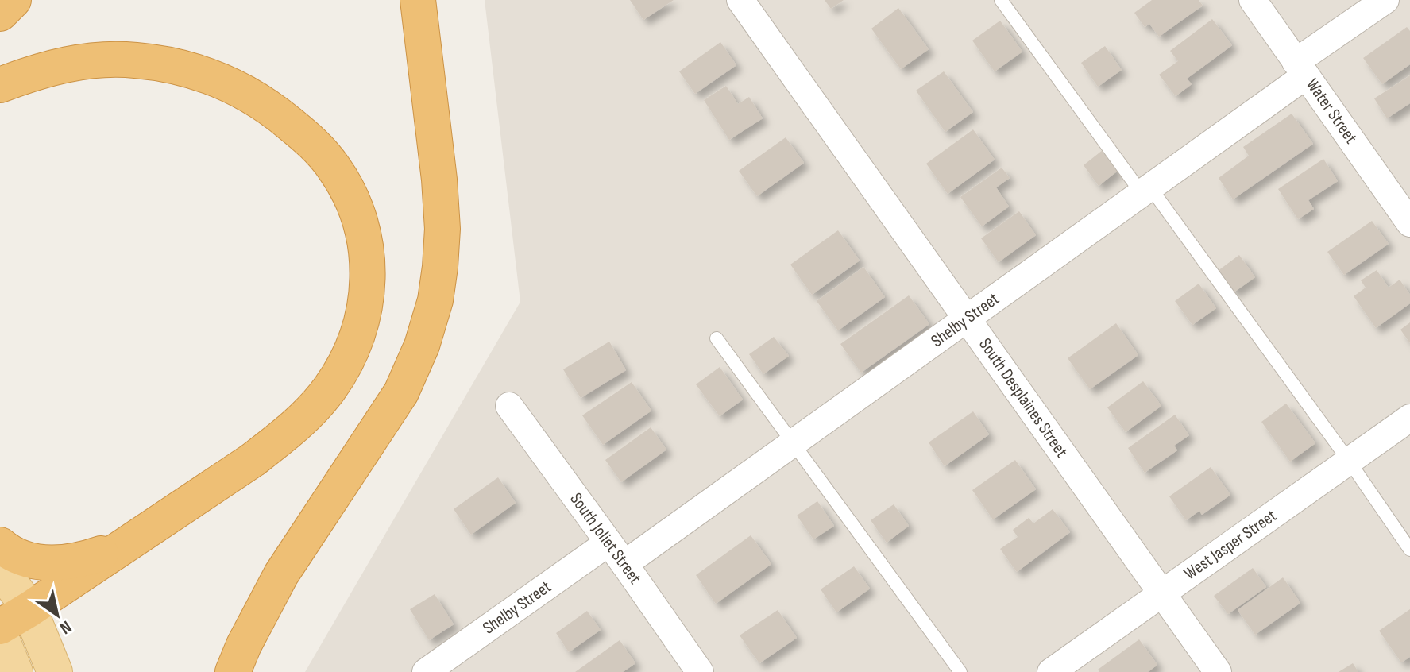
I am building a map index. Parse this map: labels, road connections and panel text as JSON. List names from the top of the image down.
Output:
{
  "streets": {
    "street": [
      "Water Street",
      "Shelby Street",
      "South Desplaines Street",
      "South Joliet Street",
      "West Jasper Street"
    ]
  },
  "crossings": [
    ["Water Street", "Shelby Street"],
    ["Shelby Street", "South Desplaines Street"],
    ["Shelby Street", "South Joliet Street"],
    ["South Desplaines Street", "West Jasper Street"]
  ],
  "north": "bottom right"
}
